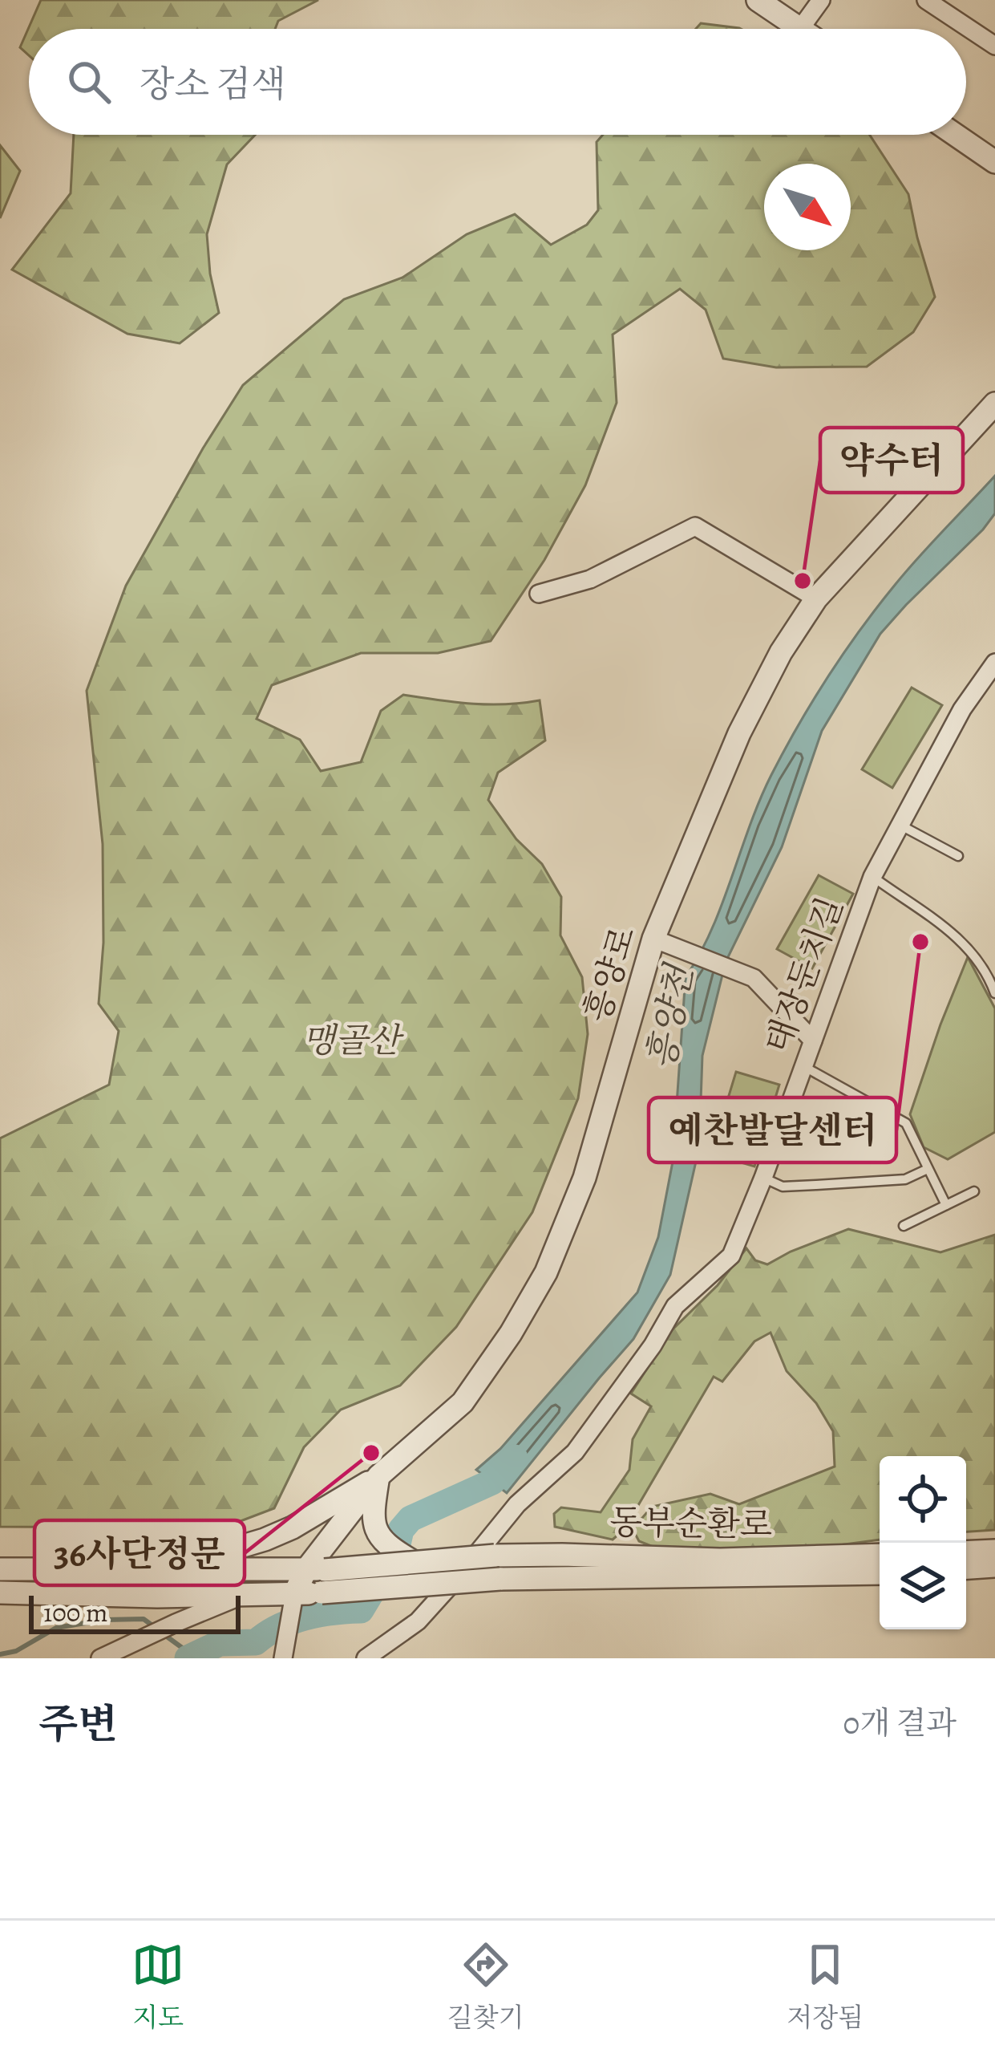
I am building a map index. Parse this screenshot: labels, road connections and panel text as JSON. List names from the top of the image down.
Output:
{
  "streets": {
    "street": ["흥양로", "태장둔치길", "동부순환로"]
  },
  "crossings": [
    ["흥양로", "동부순환로"]
  ],
  "water": ["흥양천"],
  "parks": ["맹골산"],
  "places": ["약수터", "예찬발달센터", "36사단정문"],
  "scale_bar": "100 m",
  "north": "bottom right",
  "page": {
    "search": "장소 검색",
    "scale": "100 m",
    "heading": ["주변", "0개 결과"],
    "nav": ["지도", "길찾기", "저장됨"]
  }
}
